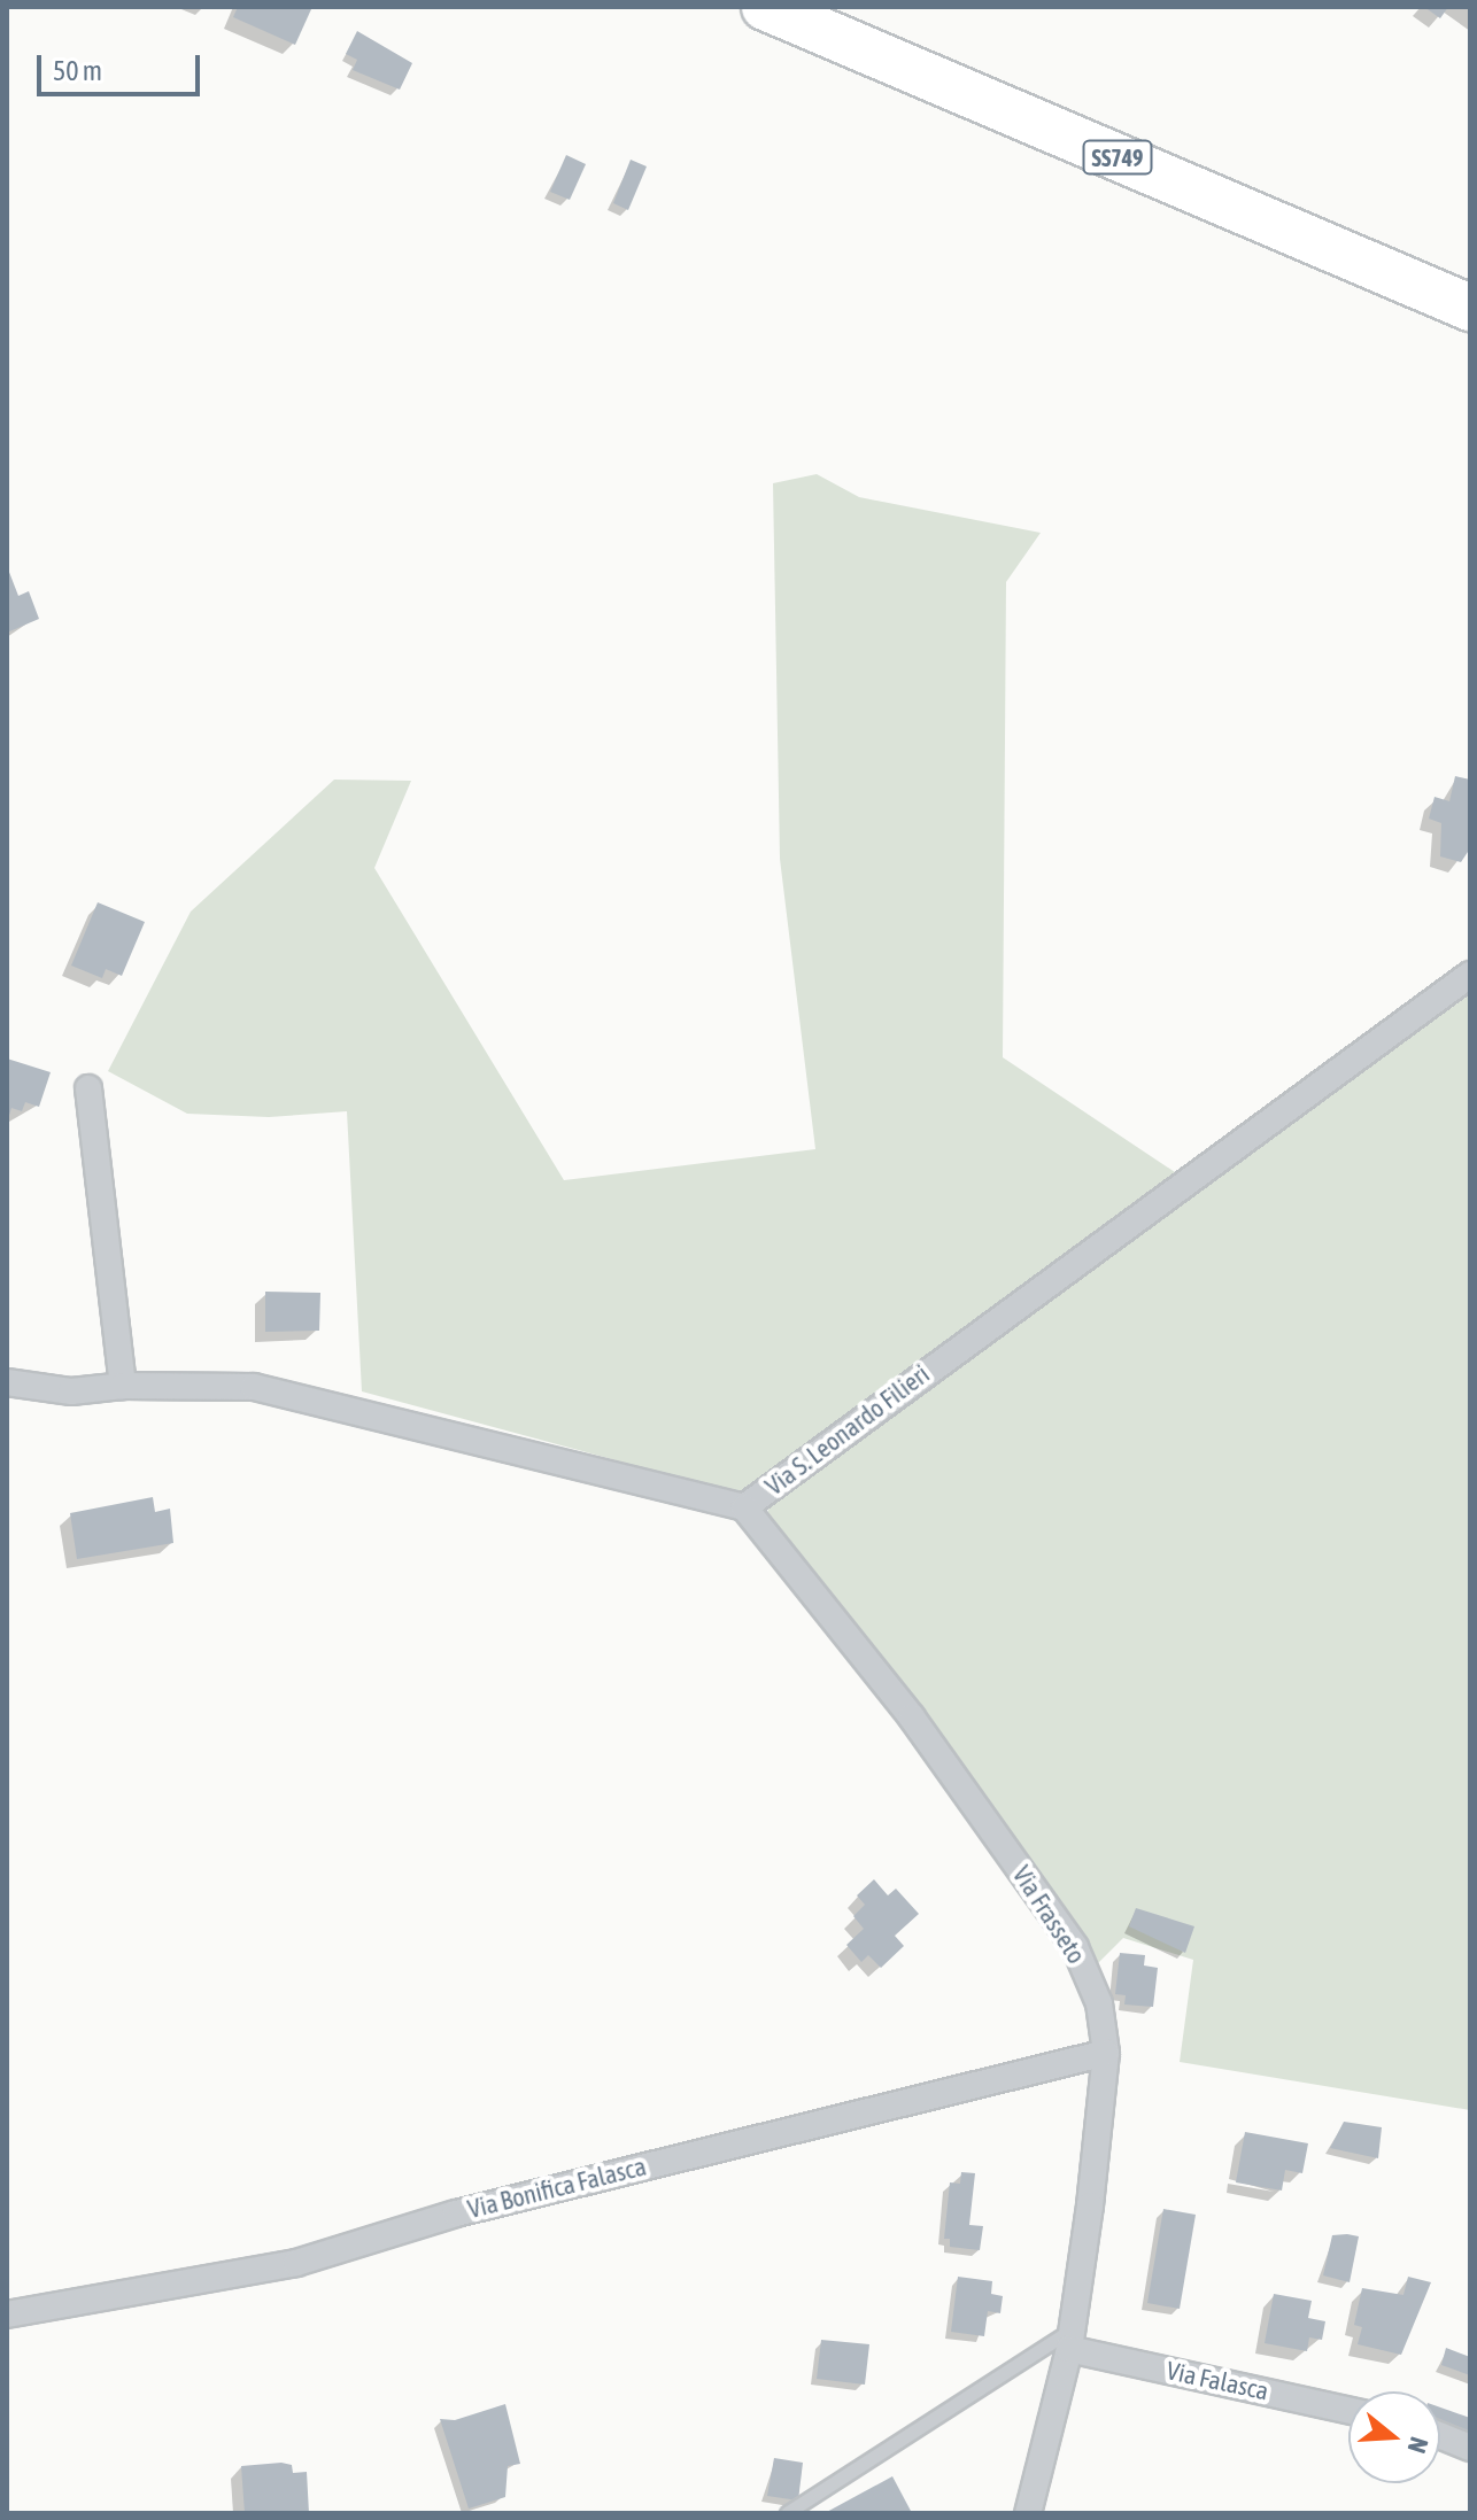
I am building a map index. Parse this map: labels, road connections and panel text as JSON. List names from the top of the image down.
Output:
{
  "streets": {
    "highway": ["SS749"],
    "street": [
      "Via S. Leonardo Filieri",
      "Via Frasseto",
      "Via Bonifica Falasca",
      "Via Falasca"
    ]
  },
  "crossings": [
    ["Via S. Leonardo Filieri", "Via Frasseto"],
    ["Via Frasseto", "Via Bonifica Falasca"],
    ["Via Frasseto", "Via Falasca"]
  ],
  "scale_bar": "50 m",
  "north": "right"
}
